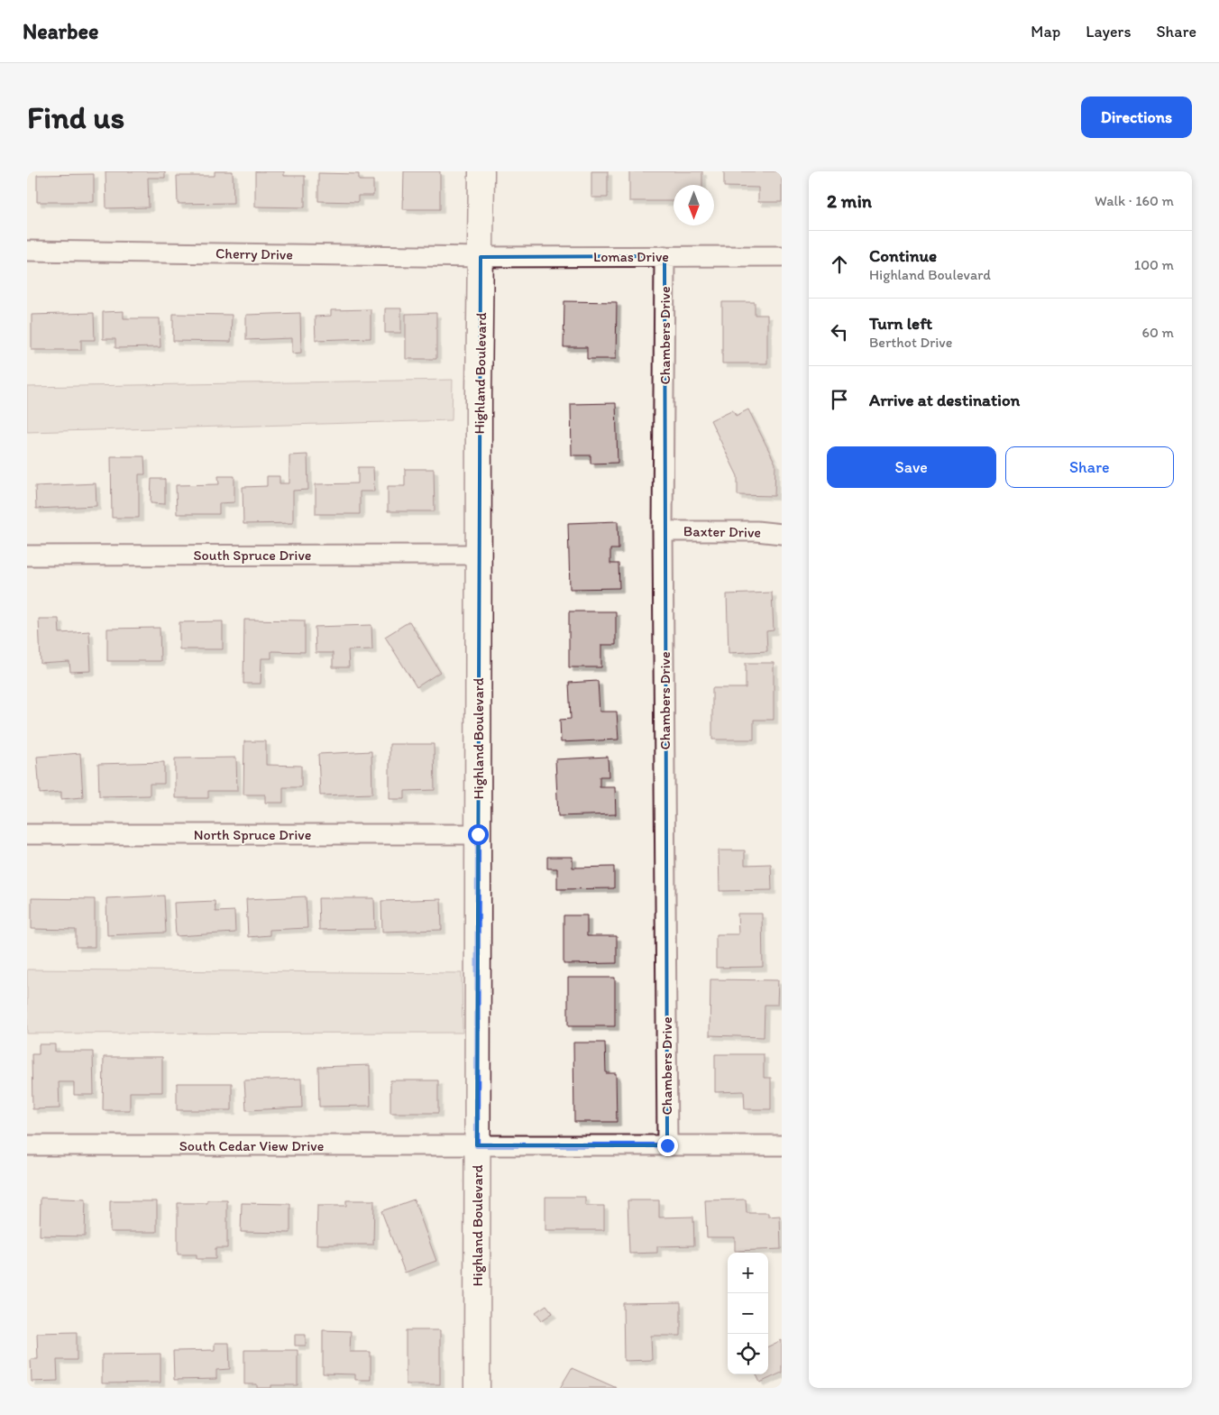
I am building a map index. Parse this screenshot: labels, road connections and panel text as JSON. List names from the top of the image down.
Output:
{
  "streets": {
    "main road": ["Highland Boulevard"],
    "street": [
      "Cherry Drive",
      "Lomas Drive",
      "Chambers Drive",
      "Baxter Drive",
      "South Spruce Drive",
      "North Spruce Drive",
      "South Cedar View Drive"
    ]
  },
  "crossings": [
    ["Cherry Drive", "Lomas Drive"],
    ["Cherry Drive", "Highland Boulevard"],
    ["Lomas Drive", "Chambers Drive"],
    ["Lomas Drive", "Highland Boulevard"],
    ["Chambers Drive", "Baxter Drive"],
    ["Chambers Drive", "South Cedar View Drive"],
    ["Highland Boulevard", "South Spruce Drive"],
    ["Highland Boulevard", "North Spruce Drive"],
    ["Highland Boulevard", "South Cedar View Drive"]
  ],
  "north": "bottom",
  "page": {
    "header": "Nearbee",
    "nav": ["Map", "Layers", "Share"],
    "buttons": [
      "Directions",
      ["Save", "Share"]
    ],
    "title": "Find us",
    "heading": ["2 min", "Walk · 160 m"],
    "list": [
      ["Continue", "Highland Boulevard", "100 m"],
      ["Turn left", "Berthot Drive", "60 m"],
      "Arrive at destination"
    ],
    "map_buttons": ["+", "−"]
  }
}
